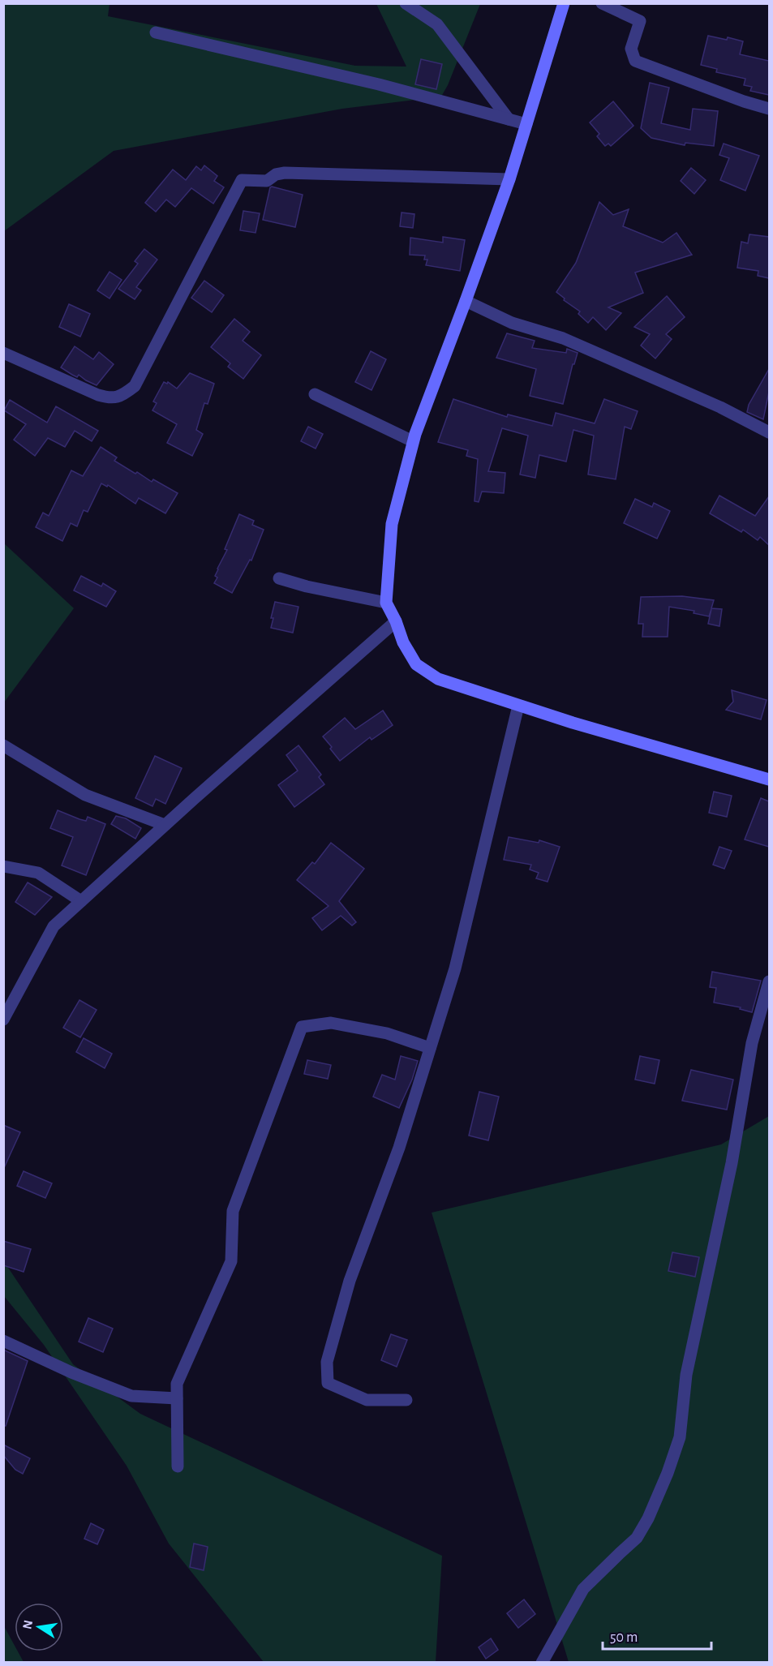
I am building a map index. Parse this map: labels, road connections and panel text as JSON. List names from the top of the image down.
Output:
{
  "scale_bar": "50 m",
  "north": "left"
}
